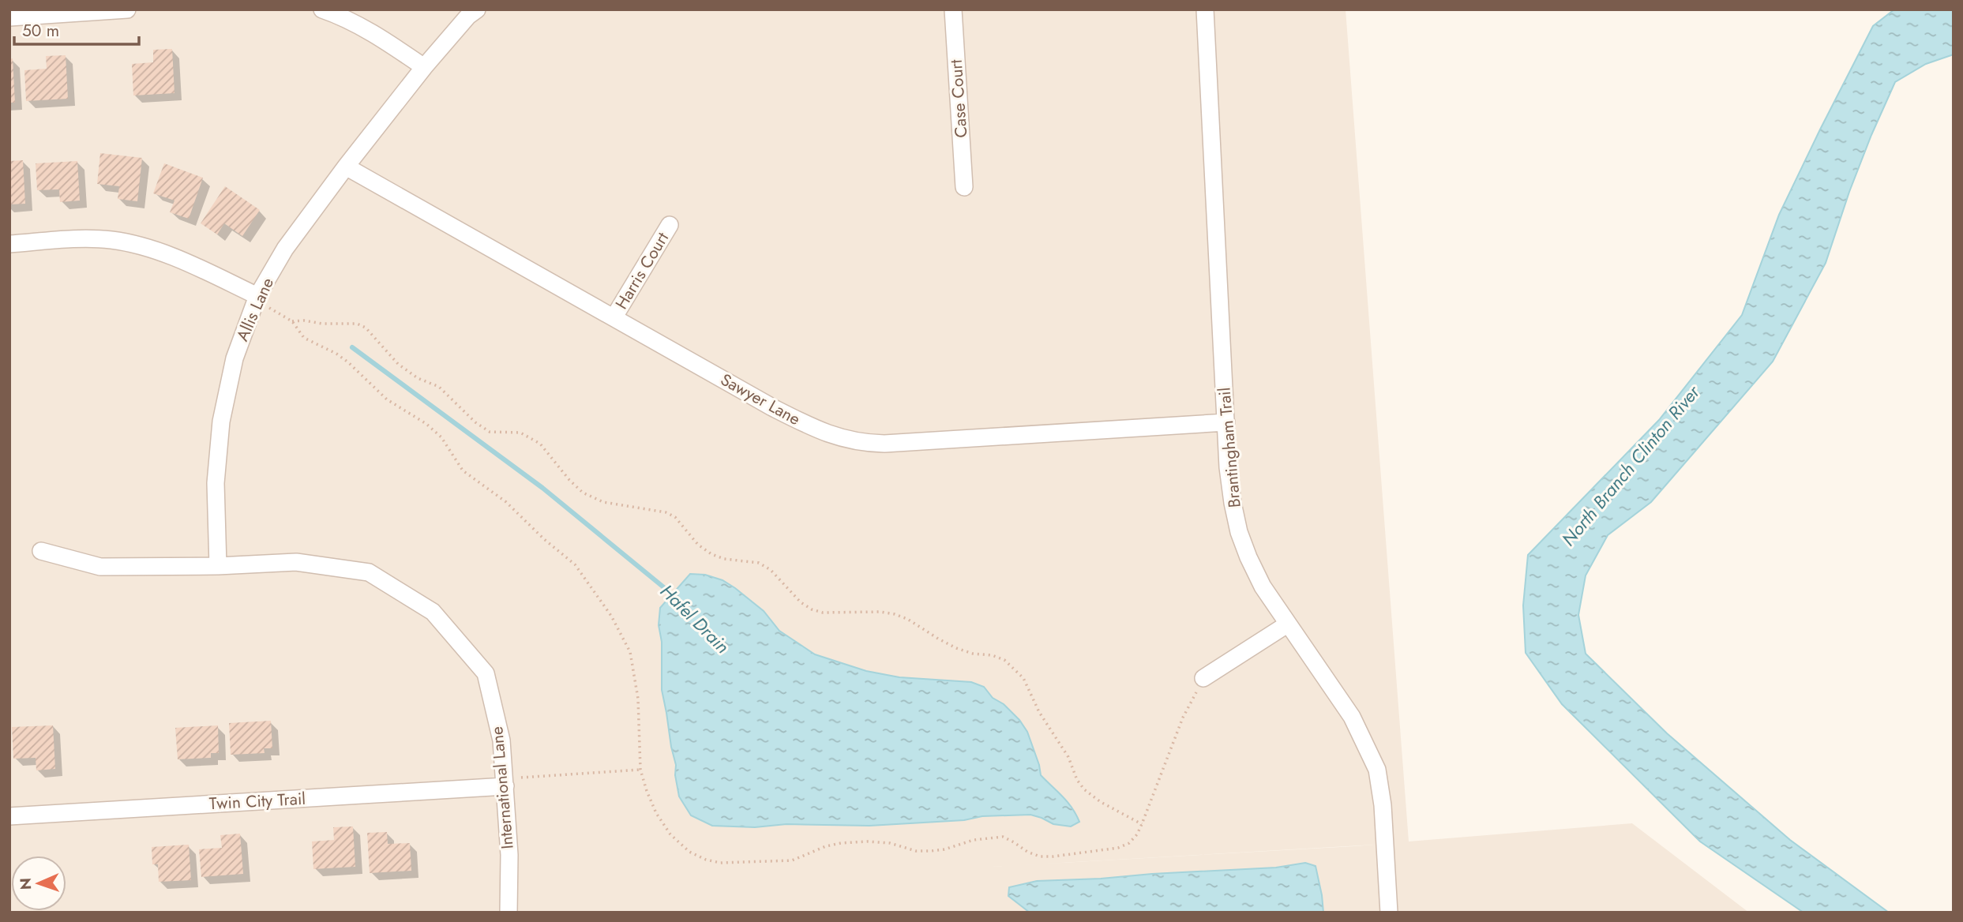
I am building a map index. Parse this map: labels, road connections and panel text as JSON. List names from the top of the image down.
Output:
{
  "streets": {
    "street": [
      "Case Court",
      "Harris Court",
      "Allis Lane",
      "Sawyer Lane",
      "Brantingham Trail",
      "International Lane",
      "Twin City Trail"
    ]
  },
  "crossings": [
    ["Harris Court", "Sawyer Lane"],
    ["Allis Lane", "Sawyer Lane"],
    ["Allis Lane", "International Lane"],
    ["Sawyer Lane", "Brantingham Trail"],
    ["International Lane", "Twin City Trail"]
  ],
  "water": ["North Branch Clinton River", "Hafel Drain"],
  "scale_bar": "50 m",
  "north": "left"
}
